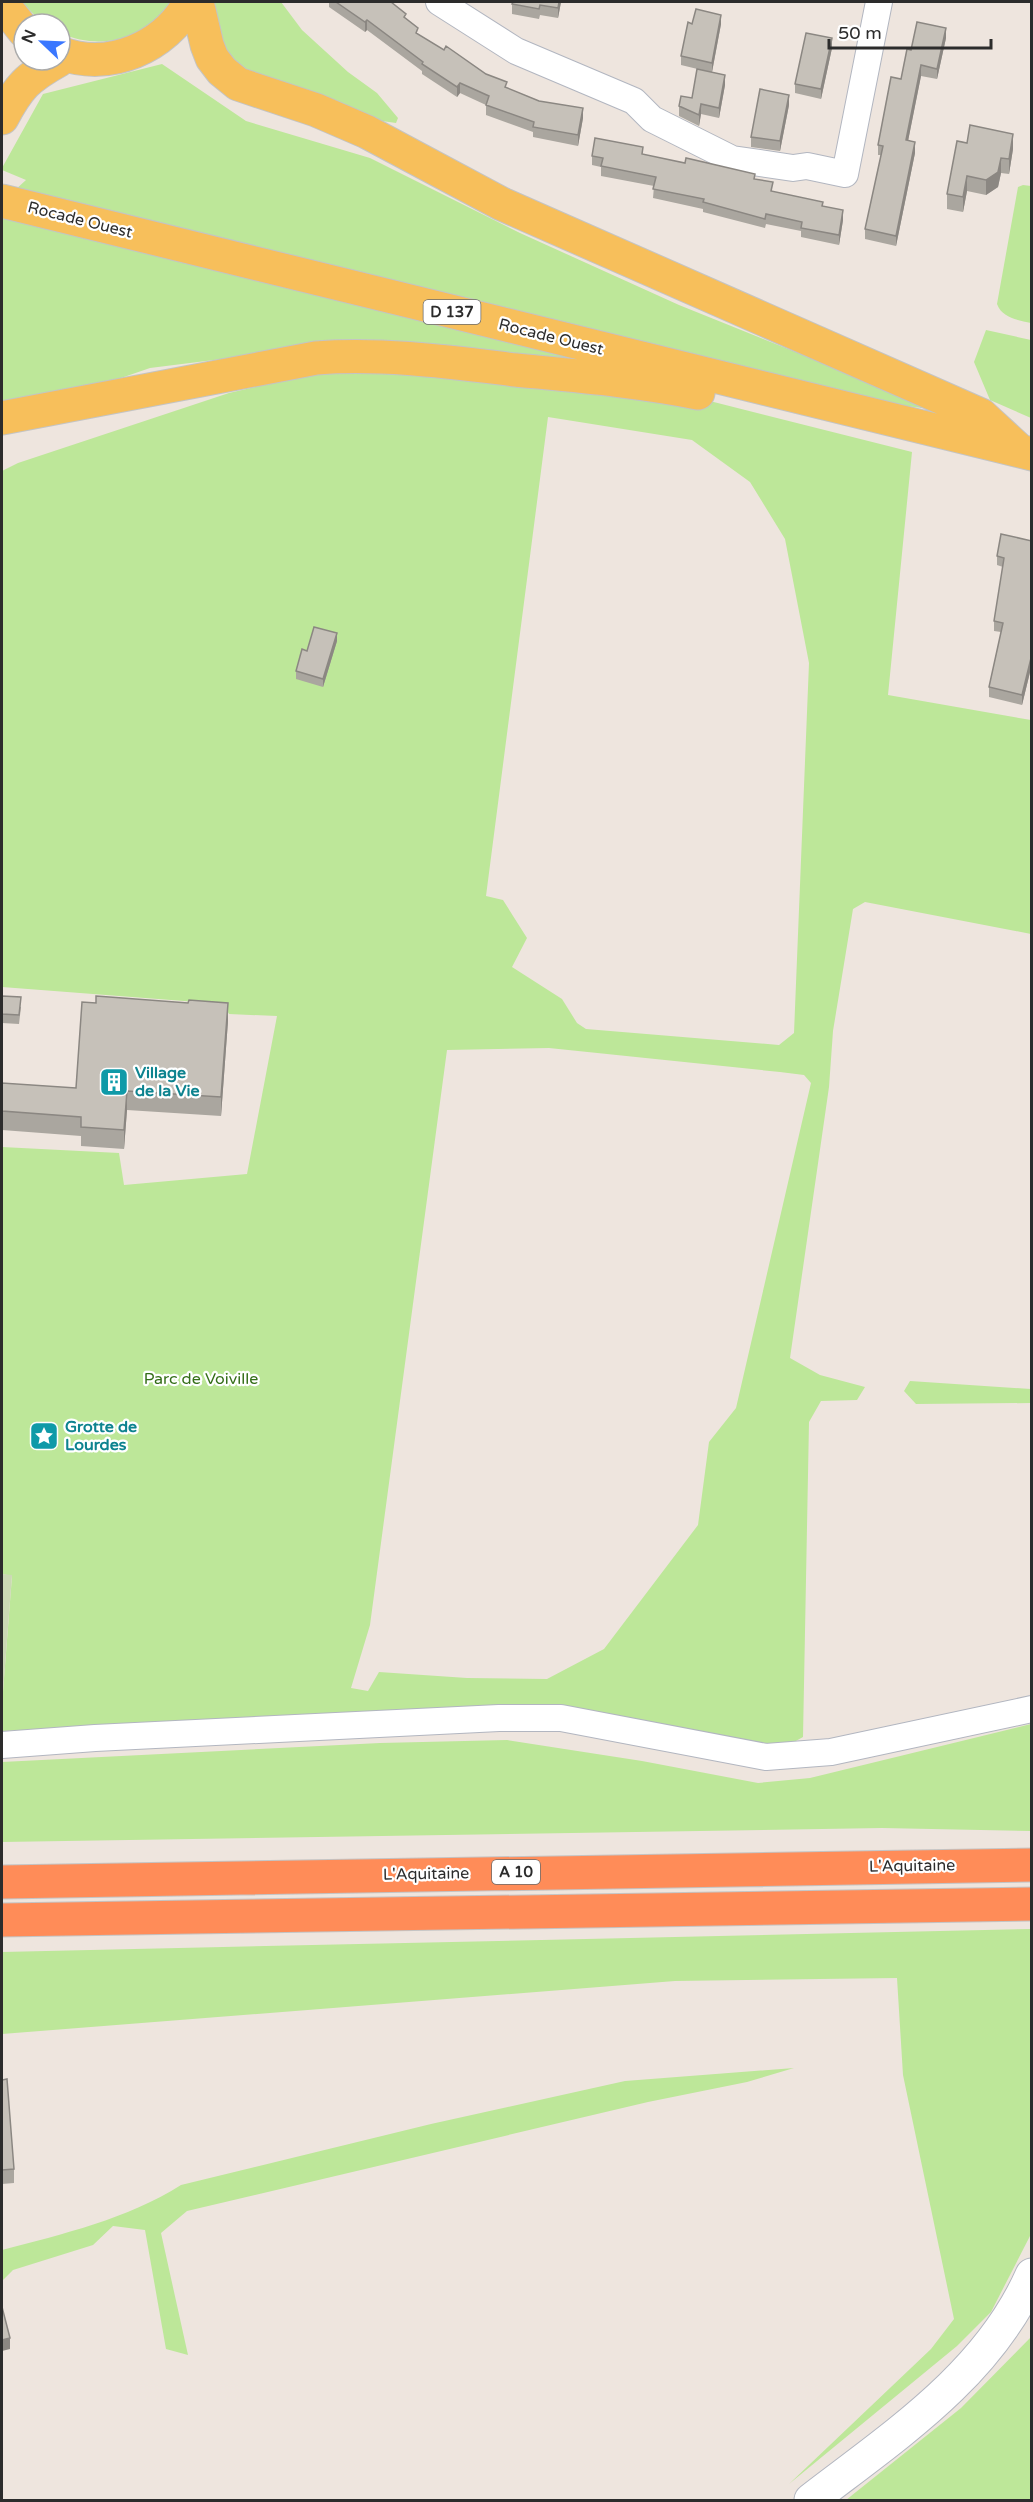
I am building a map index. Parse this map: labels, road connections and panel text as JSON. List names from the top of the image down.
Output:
{
  "streets": {
    "highway": ["L'Aquitaine", "A 10"],
    "main road": ["Rocade Ouest", "D 137"]
  },
  "parks": ["Parc de Voiville"],
  "places": {
    "building": ["Village de la Vie"],
    "place": ["Grotte de Lourdes"]
  },
  "scale_bar": "50 m",
  "north": "top left"
}
